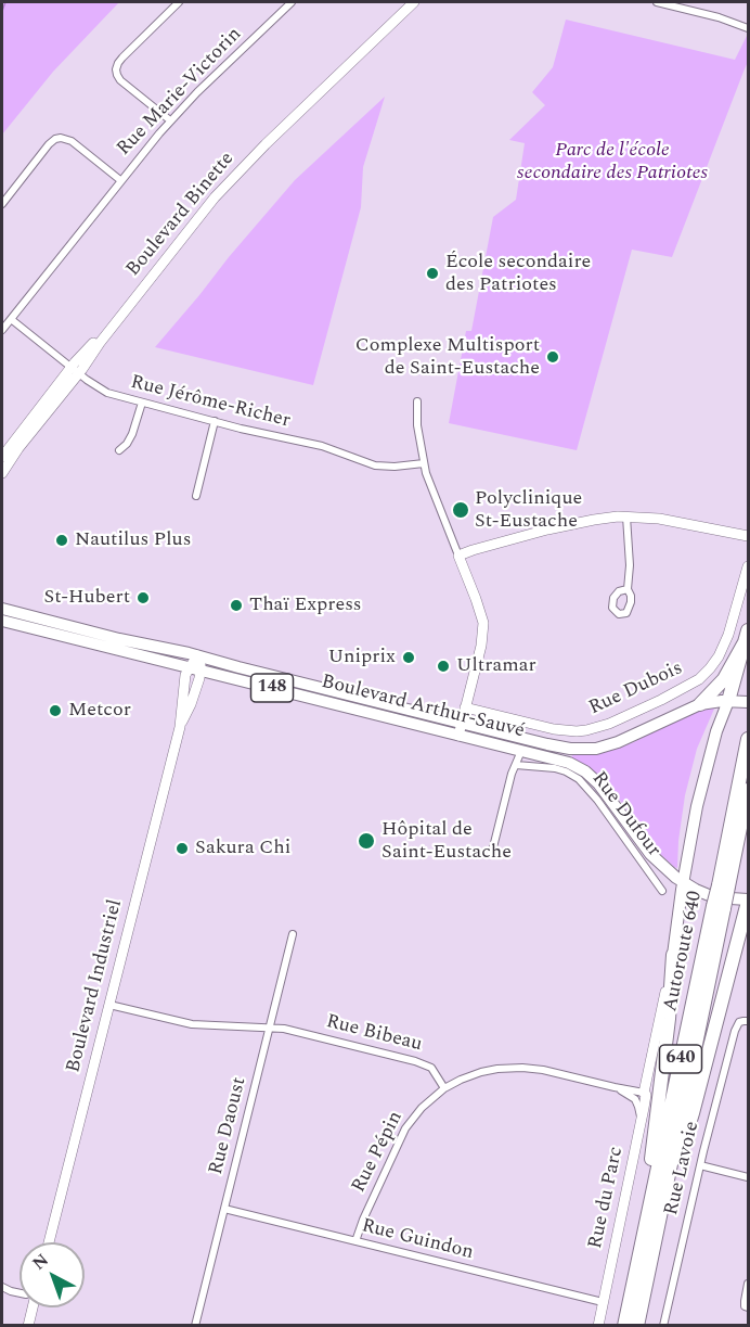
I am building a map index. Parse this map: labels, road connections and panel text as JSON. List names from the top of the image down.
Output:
{
  "streets": {
    "highway": ["Autoroute 640", "640"],
    "main road": ["148", "Boulevard Arthur-Sauvé"],
    "street": [
      "Rue Marie-Victorin",
      "Boulevard Binette",
      "Rue Jérôme-Richer",
      "Rue Dubois",
      "Rue Dufour",
      "Boulevard Industriel",
      "Rue Bibeau",
      "Rue Daoust",
      "Rue Pépin",
      "Rue Lavoie",
      "Rue du Parc",
      "Rue Guindon"
    ]
  },
  "crossings": [
    ["Rue Marie-Victorin", "Rue Jérôme-Richer"],
    ["Boulevard Binette", "Rue Jérôme-Richer"],
    ["Boulevard Arthur-Sauvé", "Boulevard Industriel"],
    ["Boulevard Industriel", "Rue Bibeau"],
    ["Rue Bibeau", "Rue Daoust"],
    ["Rue Bibeau", "Rue Pépin"],
    ["Rue Daoust", "Rue Guindon"],
    ["Rue Pépin", "Rue Guindon"],
    ["Rue du Parc", "Rue Guindon"]
  ],
  "parks": ["Parc de l'école secondaire des Patriotes"],
  "places": [
    "École secondaire des Patriotes",
    "Complexe Multisport de Saint-Eustache",
    "Polyclinique St-Eustache",
    "Nautilus Plus",
    "St-Hubert",
    "Thaï Express",
    "Uniprix",
    "Ultramar",
    "Metcor",
    "Hôpital de Saint-Eustache",
    "Sakura Chi"
  ],
  "north": "top left"
}
